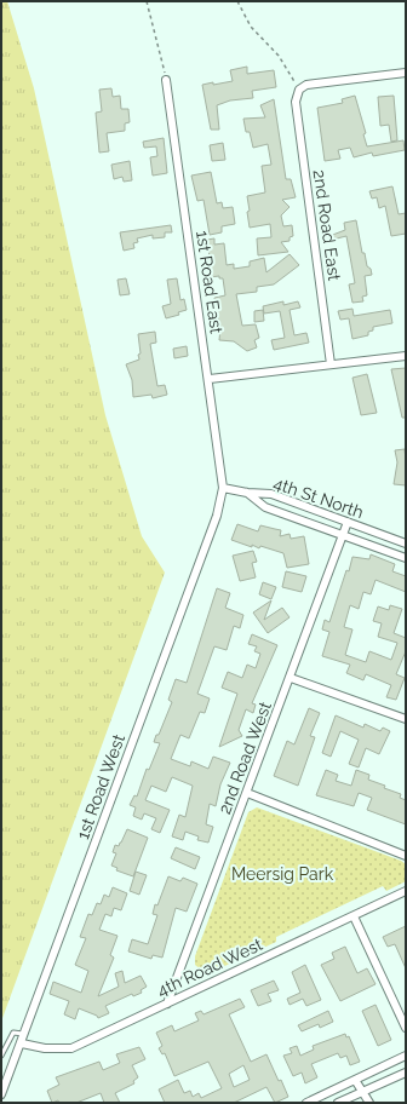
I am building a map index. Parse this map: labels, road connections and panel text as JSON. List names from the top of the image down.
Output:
{
  "streets": {
    "street": [
      "2nd Road East",
      "1st Road East",
      "4th St North",
      "2nd Road West",
      "1st Road West",
      "4th Road West"
    ]
  },
  "crossings": [
    ["1st Road East", "1st Road West"],
    ["4th St North", "2nd Road West"],
    ["2nd Road West", "4th Road West"],
    ["1st Road West", "4th Road West"]
  ],
  "parks": ["Meersig Park"]
}
